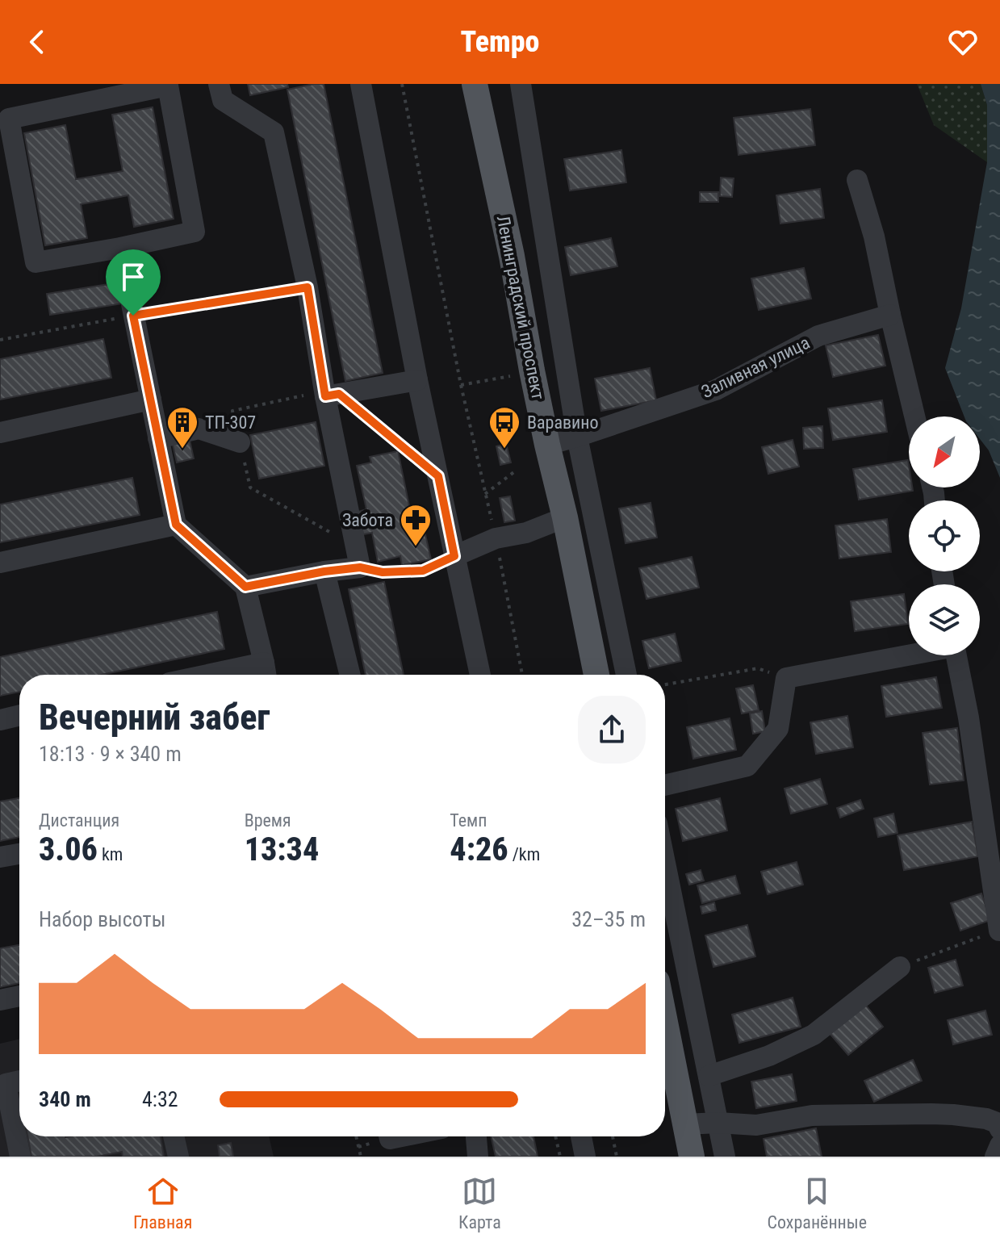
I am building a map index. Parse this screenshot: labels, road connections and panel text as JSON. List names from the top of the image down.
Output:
{
  "streets": {
    "main road": ["Ленинградский проспект"],
    "street": ["Заливная улица"]
  },
  "crossings": [
    ["Ленинградский проспект", "Заливная улица"]
  ],
  "places": {
    "building": ["ТП-307"],
    "bus stop": ["Варавино"],
    "pharmacy": ["Забота"]
  },
  "north": "bottom left",
  "page": {
    "header": "Tempo",
    "heading": ["Вечерний забег", "18:13 · 9 × 340 m"],
    "stats": [
      ["Дистанция", "3.06 km"],
      ["Время", "13:34"],
      ["Темп", "4:26 /km"]
    ],
    "chart": ["Набор высоты", "32–35 m"],
    "list": [
      {
        "name": "340 m",
        "note": "4:32"
      }
    ],
    "tabs": ["Главная", "Карта", "Сохранённые"]
  }
}
